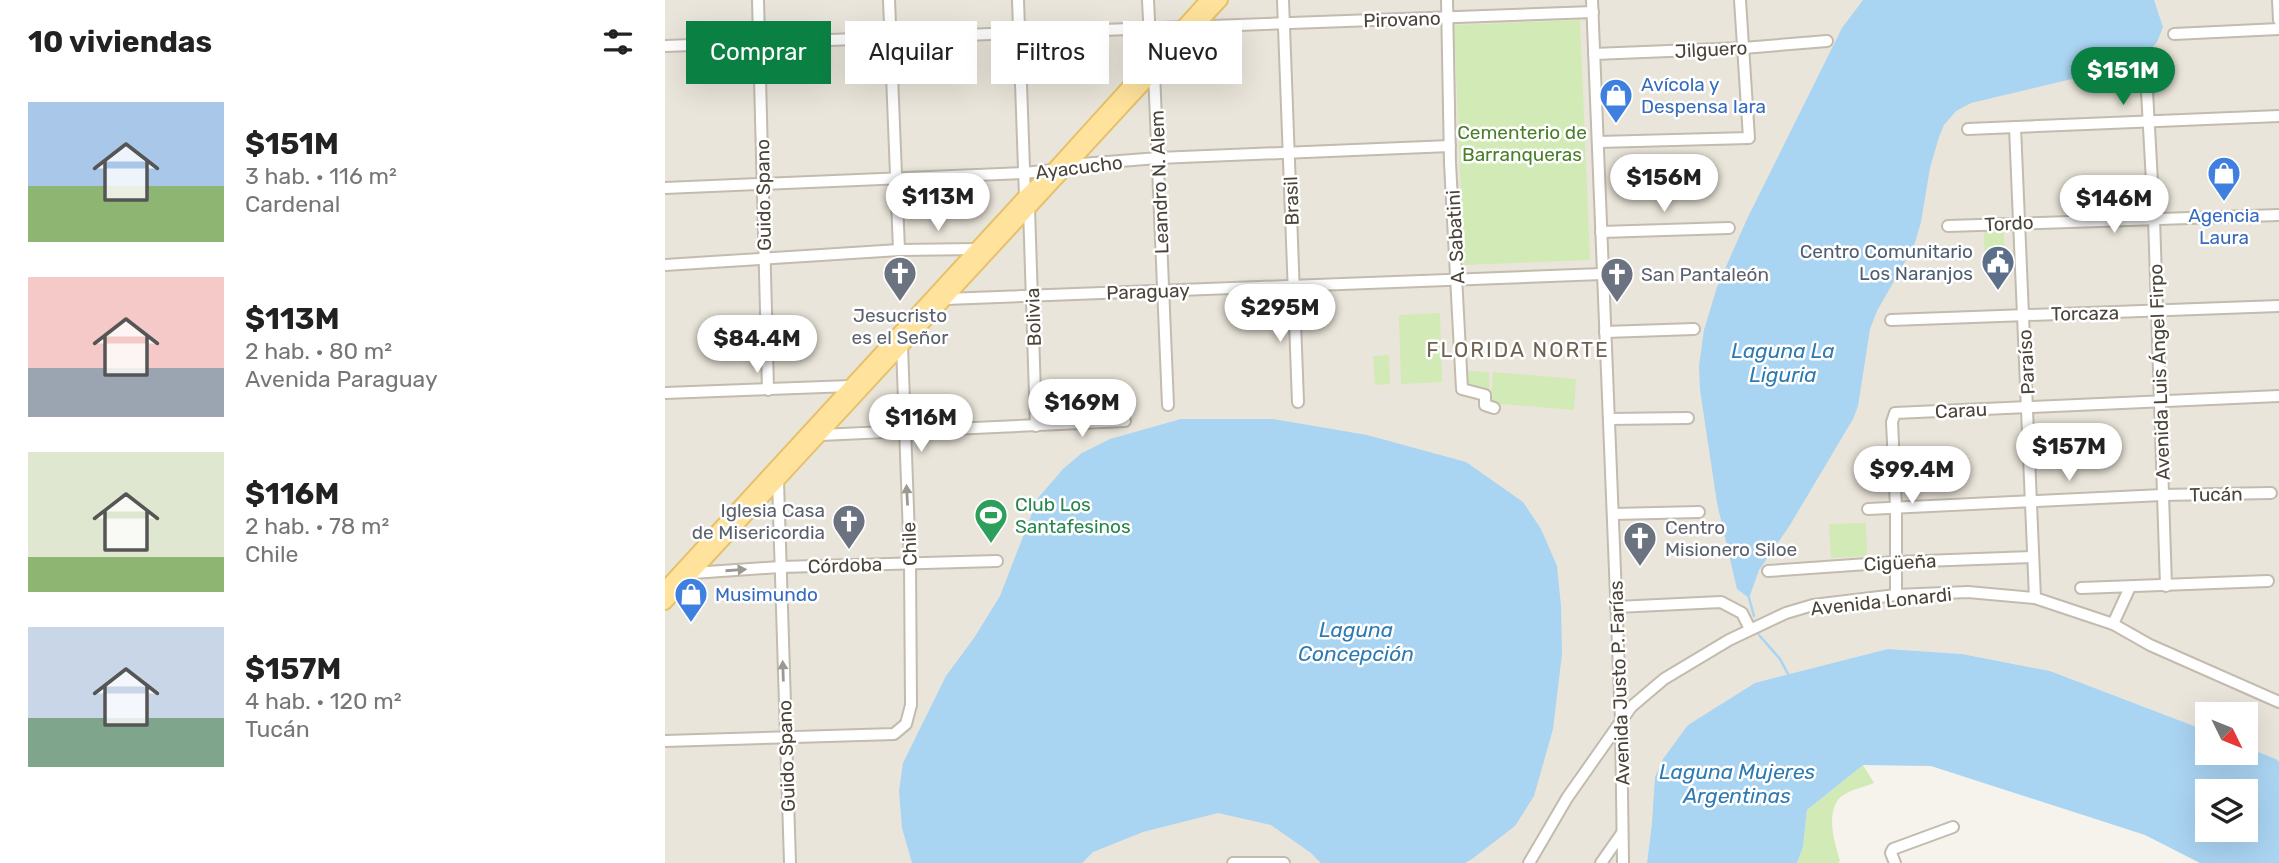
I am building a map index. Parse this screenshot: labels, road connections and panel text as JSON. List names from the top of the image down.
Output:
{
  "streets": {
    "street": [
      "Pirovano",
      "Jilguero",
      "Ayacucho",
      "Leandro N. Alem",
      "Guido Spano",
      "Brasil",
      "Tordo",
      "A. Sabatini",
      "Paraguay",
      "Torcaza",
      "Bolivia",
      "Paraíso",
      "Avenida Luis Ángel Firpo",
      "Carau",
      "Tucán",
      "Chile",
      "Cigüeña",
      "Córdoba",
      "Avenida Lonardi",
      "Avenida Justo P. Farías"
    ]
  },
  "crossings": [
    ["Pirovano", "Brasil"],
    ["Pirovano", "A. Sabatini"],
    ["Pirovano", "Avenida Justo P. Farías"],
    ["Jilguero", "Avenida Justo P. Farías"],
    ["Ayacucho", "Leandro N. Alem"],
    ["Ayacucho", "Guido Spano"],
    ["Ayacucho", "Brasil"],
    ["Ayacucho", "A. Sabatini"],
    ["Ayacucho", "Bolivia"],
    ["Leandro N. Alem", "Paraguay"],
    ["Guido Spano", "Chile"],
    ["Guido Spano", "Córdoba"],
    ["Brasil", "Paraguay"],
    ["Tordo", "Paraíso"],
    ["Tordo", "Avenida Luis Ángel Firpo"],
    ["A. Sabatini", "Paraguay"],
    ["Paraguay", "Bolivia"],
    ["Paraguay", "Avenida Justo P. Farías"],
    ["Torcaza", "Paraíso"],
    ["Torcaza", "Avenida Luis Ángel Firpo"],
    ["Paraíso", "Carau"],
    ["Paraíso", "Tucán"],
    ["Paraíso", "Cigüeña"],
    ["Paraíso", "Avenida Lonardi"],
    ["Avenida Luis Ángel Firpo", "Carau"],
    ["Avenida Luis Ángel Firpo", "Tucán"],
    ["Carau", "Tucán"],
    ["Chile", "Córdoba"],
    ["Avenida Lonardi", "Avenida Justo P. Farías"]
  ],
  "districts": ["FLORIDA NORTE"],
  "water": ["Laguna La Liguria", "Laguna Concepción", "Laguna Mujeres Argentinas"],
  "parks": ["Cementerio de Barranqueras"],
  "places": {
    "shop": ["Avícola y Despensa Iara", "Agencia Laura", "Musimundo"],
    "public building": ["Centro Comunitario Los Naranjos"],
    "church": [
      "Jesucristo es el Señor",
      "San Pantaleón",
      "Iglesia Casa de Misericordia",
      "Centro Misionero Siloe"
    ],
    "sports": ["Club Los Santafesinos"]
  },
  "north": "bottom right",
  "page": {
    "heading": "10 viviendas",
    "chip": [
      "Comprar",
      "Alquilar",
      "Filtros",
      "Nuevo"
    ],
    "price": [
      "$151M",
      "$156M",
      "$113M",
      "$146M",
      "$295M",
      "$84.4M",
      "$169M",
      "$116M",
      "$157M",
      "$99.4M"
    ],
    "list": [
      {
        "name": "$151M",
        "note": "3 hab. · 116 m² · Cardenal"
      },
      {
        "name": "$113M",
        "note": "2 hab. · 80 m² · Avenida Paraguay"
      },
      {
        "name": "$116M",
        "note": "2 hab. · 78 m² · Chile"
      },
      {
        "name": "$157M",
        "note": "4 hab. · 120 m² · Tucán"
      }
    ]
  }
}
